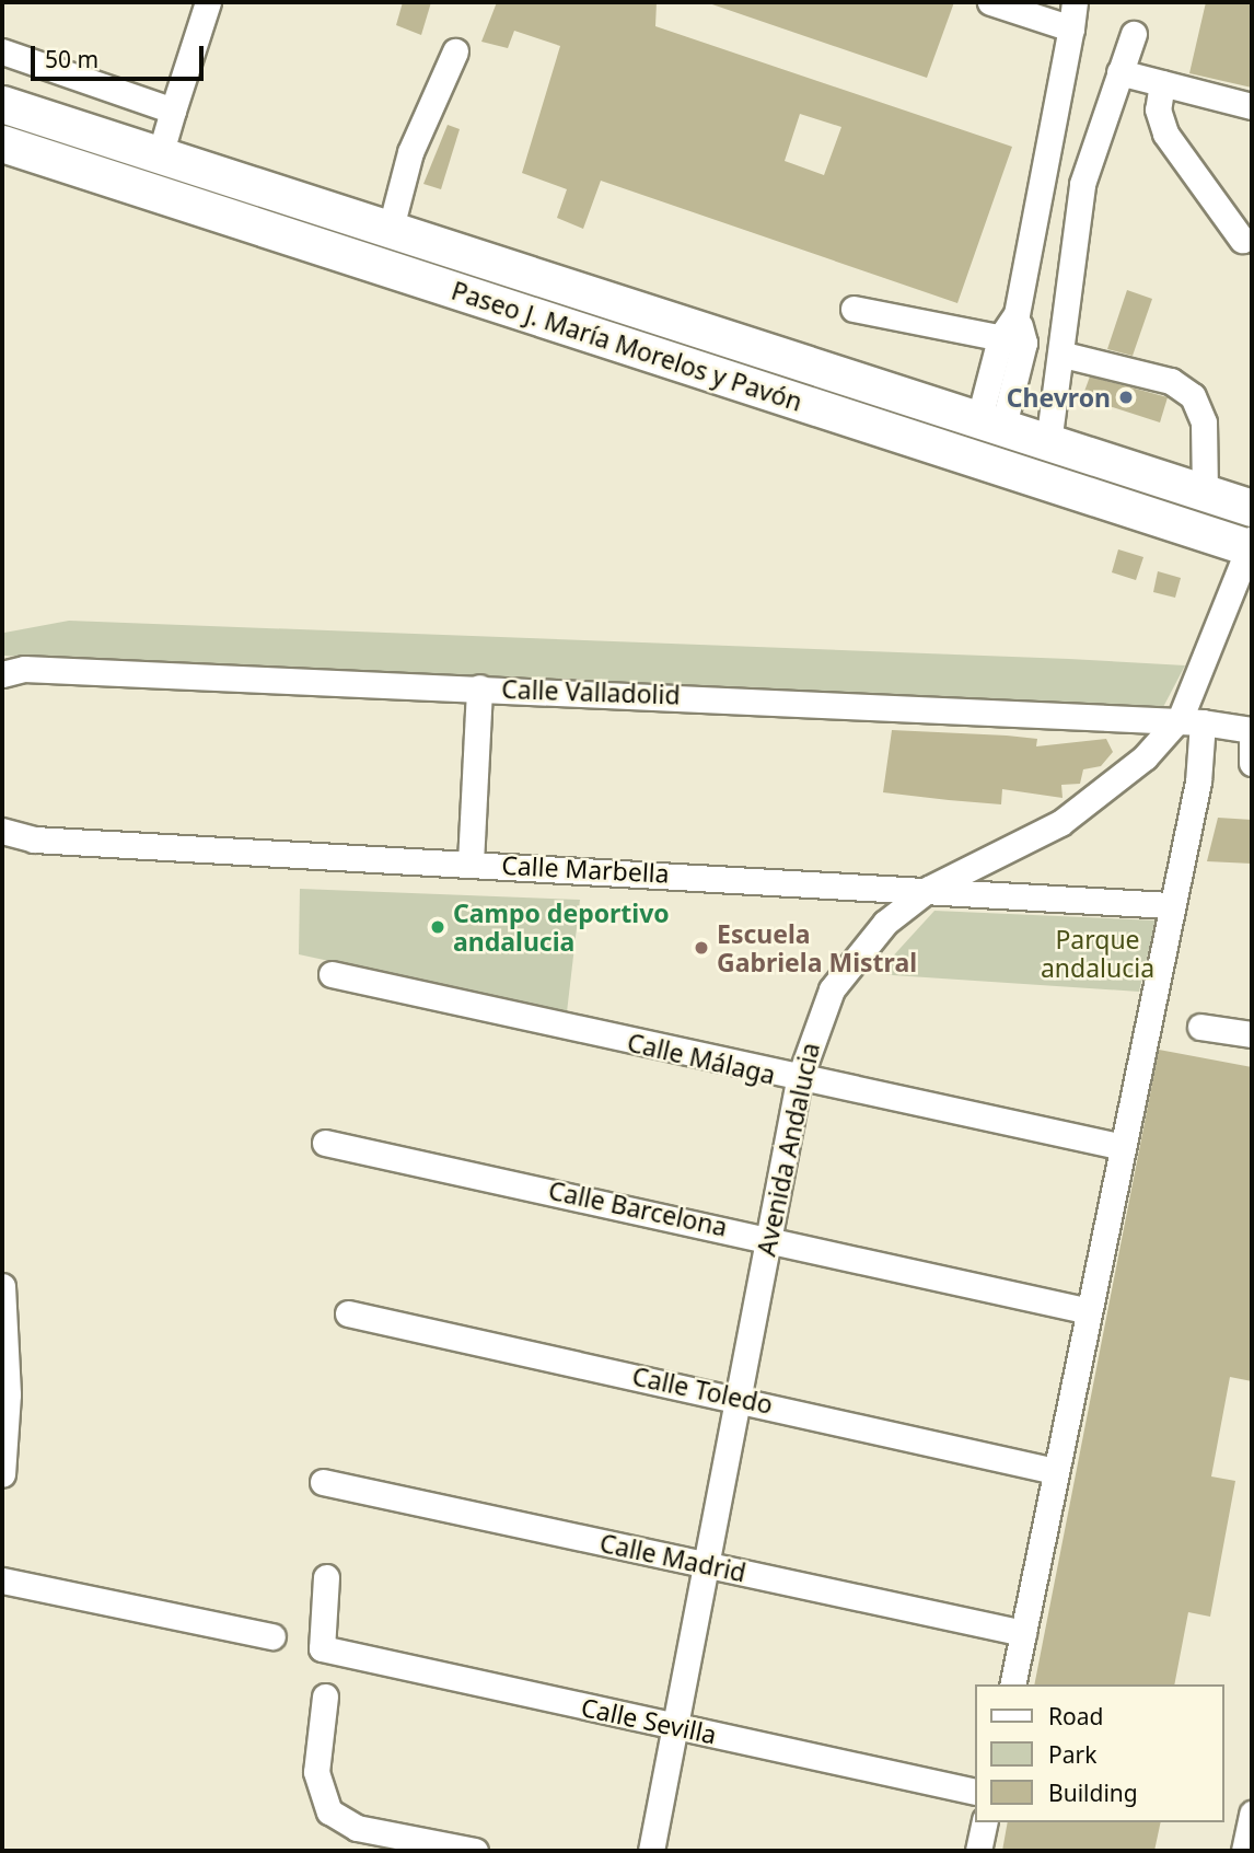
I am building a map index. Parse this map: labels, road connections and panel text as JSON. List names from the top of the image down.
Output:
{
  "streets": {
    "highway": ["Paseo J. María Morelos y Pavón"],
    "street": [
      "Calle Valladolid",
      "Calle Marbella",
      "Calle Málaga",
      "Avenida Andalucia",
      "Calle Barcelona",
      "Calle Toledo",
      "Calle Madrid",
      "Calle Sevilla"
    ]
  },
  "crossings": [
    ["Paseo J. María Morelos y Pavón", "Avenida Andalucia"],
    ["Calle Valladolid", "Avenida Andalucia"],
    ["Calle Marbella", "Avenida Andalucia"],
    ["Calle Málaga", "Avenida Andalucia"],
    ["Avenida Andalucia", "Calle Barcelona"],
    ["Avenida Andalucia", "Calle Toledo"],
    ["Avenida Andalucia", "Calle Madrid"],
    ["Avenida Andalucia", "Calle Sevilla"]
  ],
  "parks": ["Parque andalucia"],
  "places": ["Chevron", "Campo deportivo andalucia", "Escuela Gabriela Mistral"],
  "legend": ["Road", "Park", "Building"],
  "scale_bar": "50 m"
}
